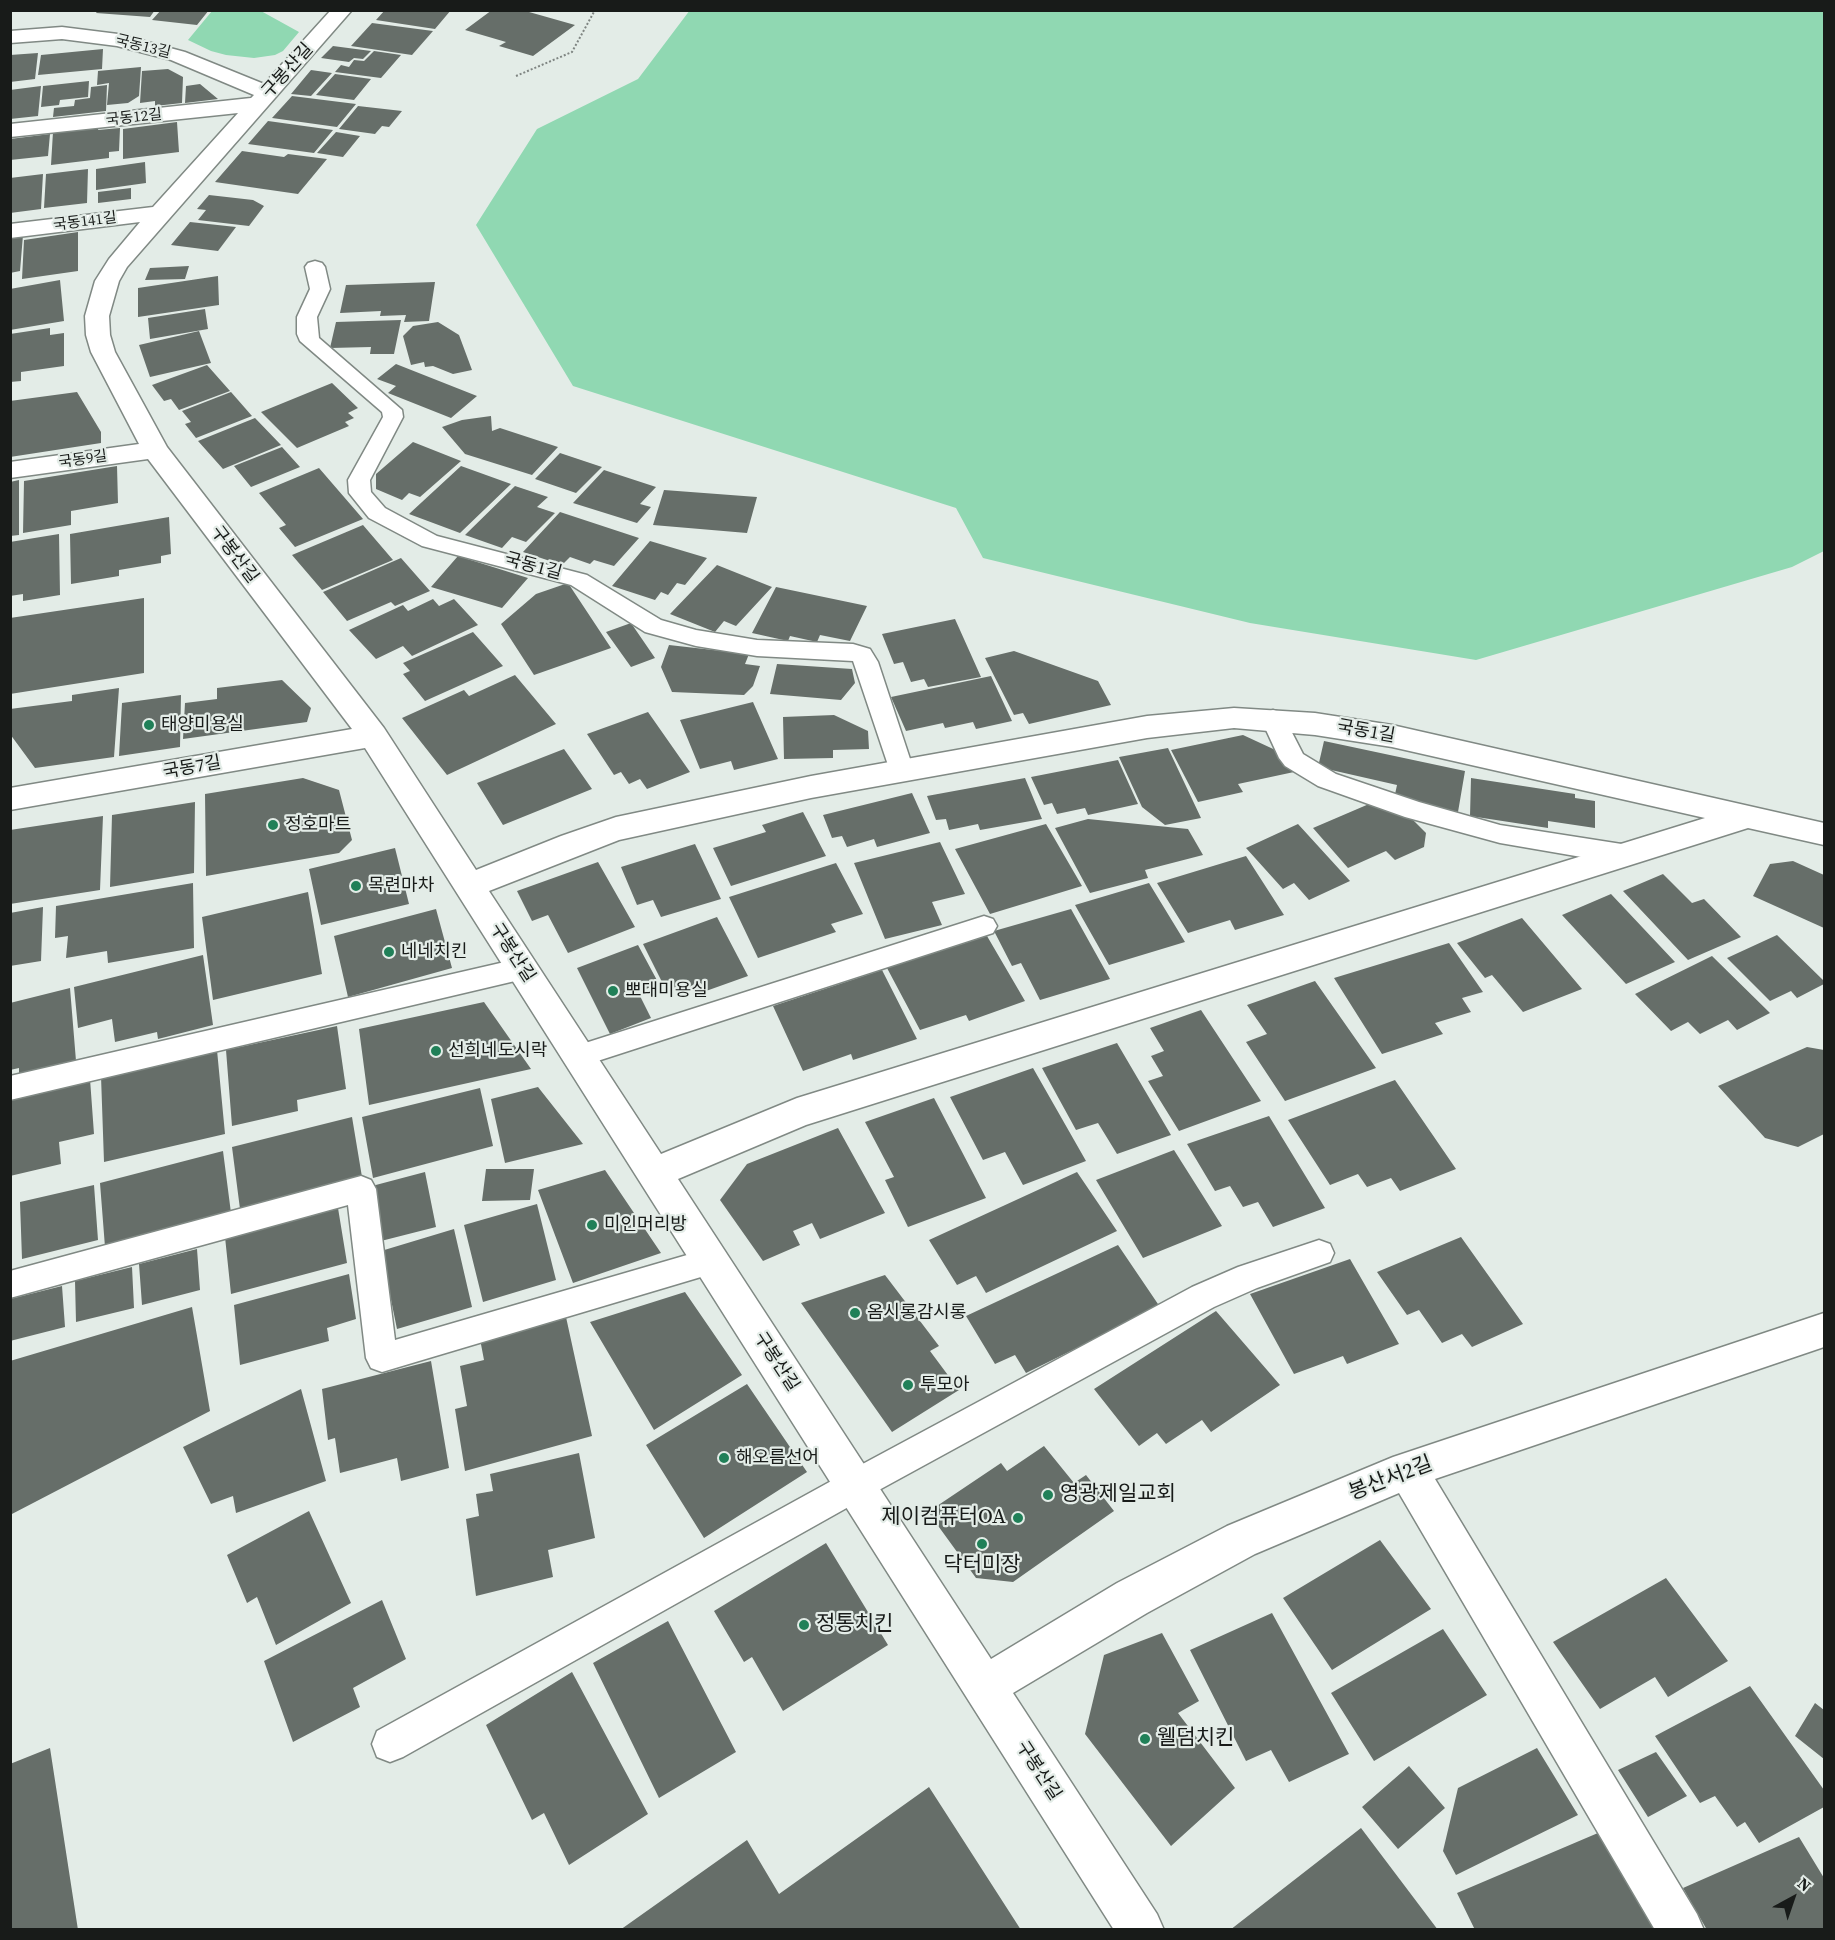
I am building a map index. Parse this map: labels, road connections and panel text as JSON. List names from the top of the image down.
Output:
{
  "streets": {
    "street": [
      "국동13길",
      "구봉산길",
      "국동12길",
      "국동141길",
      "국동9길",
      "국동1길",
      "국동7길",
      "봉산서2길"
    ]
  },
  "crossings": [
    ["국동13길", "구봉산길"],
    ["국동13길", "국동12길"],
    ["구봉산길", "국동12길"],
    ["구봉산길", "국동141길"],
    ["구봉산길", "국동9길"],
    ["구봉산길", "국동1길"],
    ["구봉산길", "국동7길"],
    ["구봉산길", "봉산서2길"]
  ],
  "places": [
    "태양미용실",
    "정호마트",
    "목련마차",
    "네네치킨",
    "뽀대미용실",
    "선희네도시락",
    "미인머리방",
    "옴시롱감시롱",
    "투모아",
    "해오름선어",
    "영광제일교회",
    "제이컴퓨터OA",
    "닥터미장",
    "정통치킨",
    "웰덤치킨"
  ],
  "north": "top right"
}
